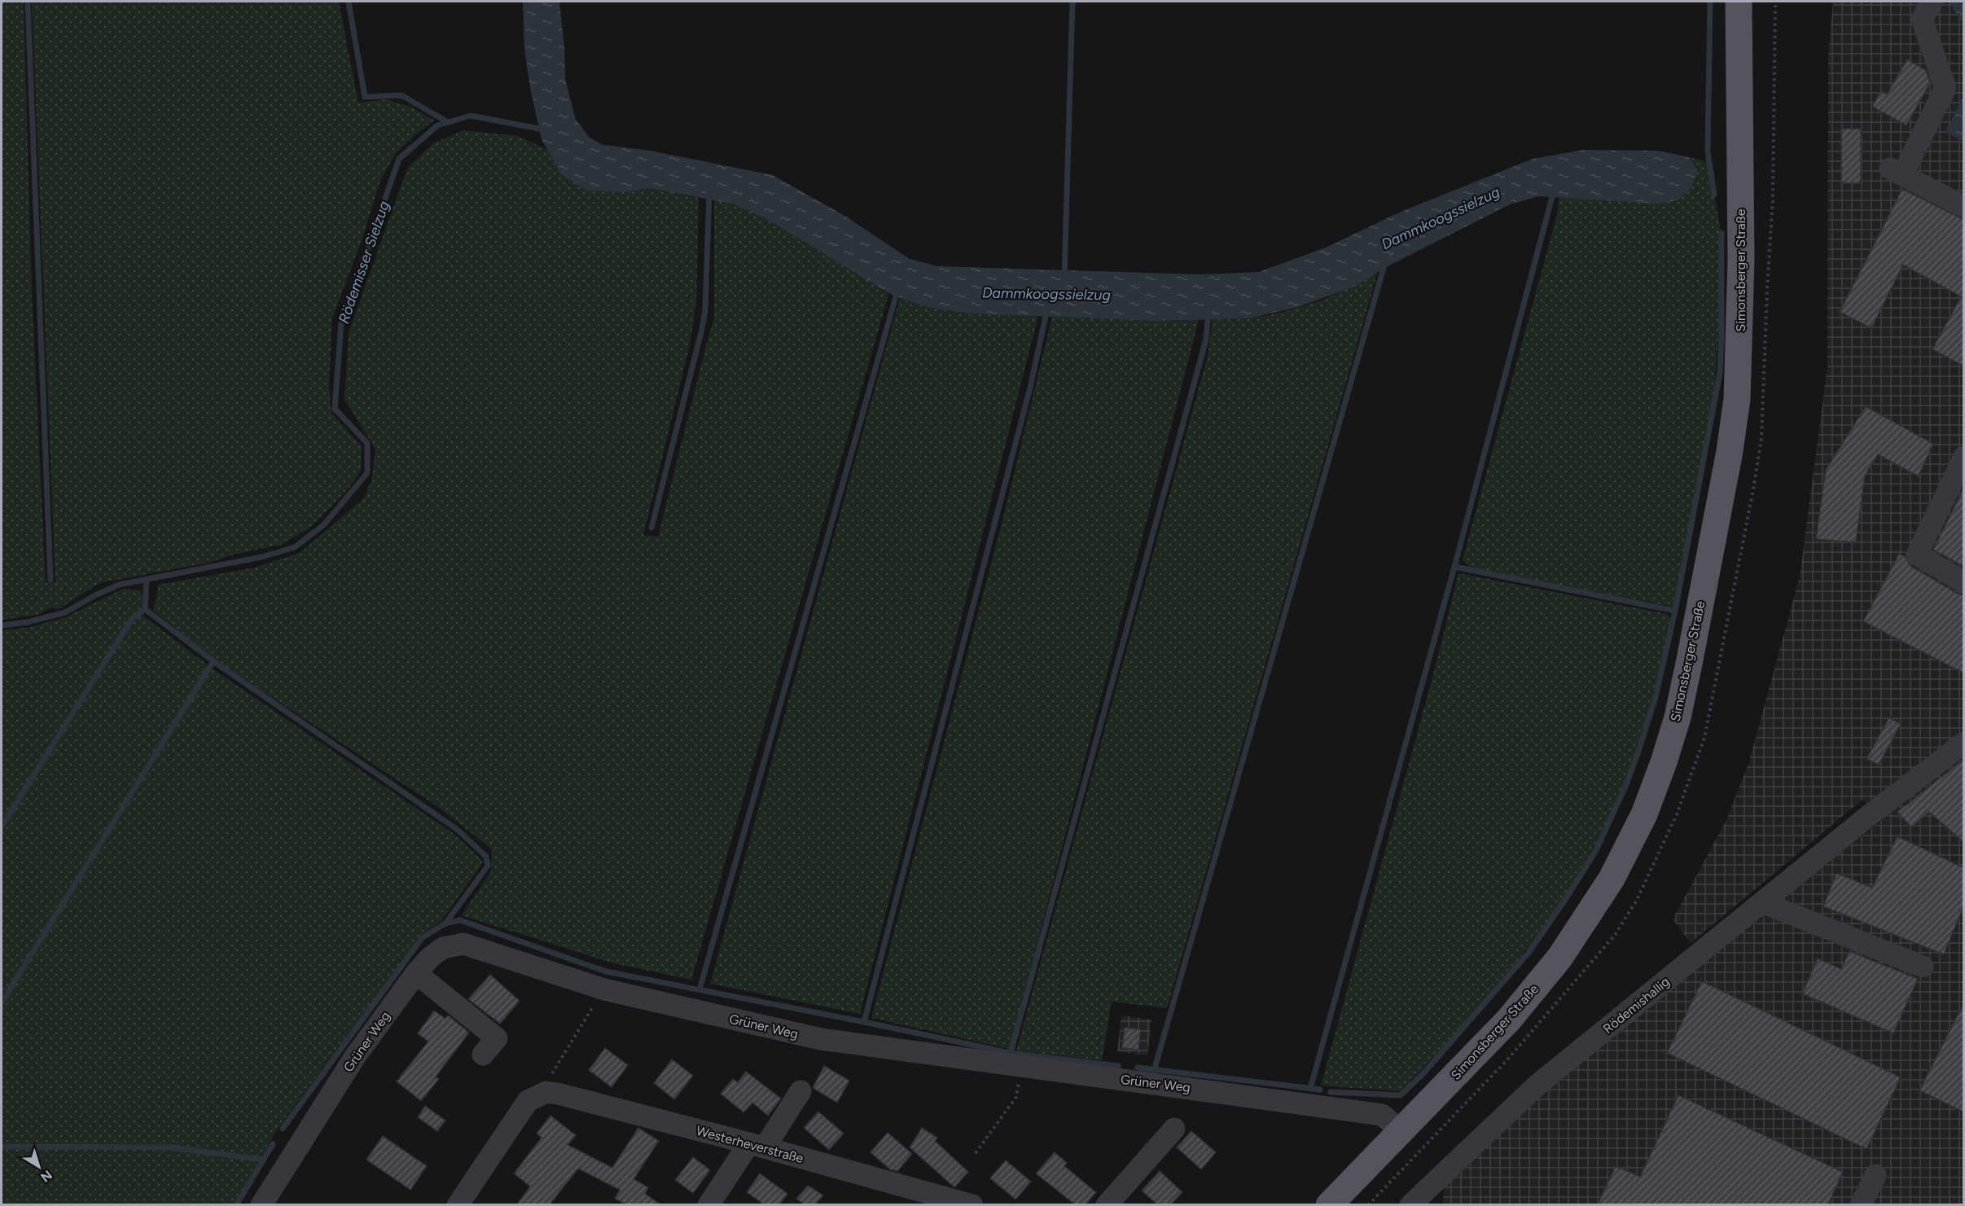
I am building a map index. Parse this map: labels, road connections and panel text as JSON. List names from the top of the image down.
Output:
{
  "streets": {
    "main road": ["Simonsberger Straße"],
    "street": ["Rödemishallig", "Grüner Weg", "Westerheverstraße"]
  },
  "crossings": [
    ["Simonsberger Straße", "Grüner Weg"]
  ],
  "water": ["Dammkoogssielzug", "Rödemisser Sielzug"],
  "north": "bottom right"
}
